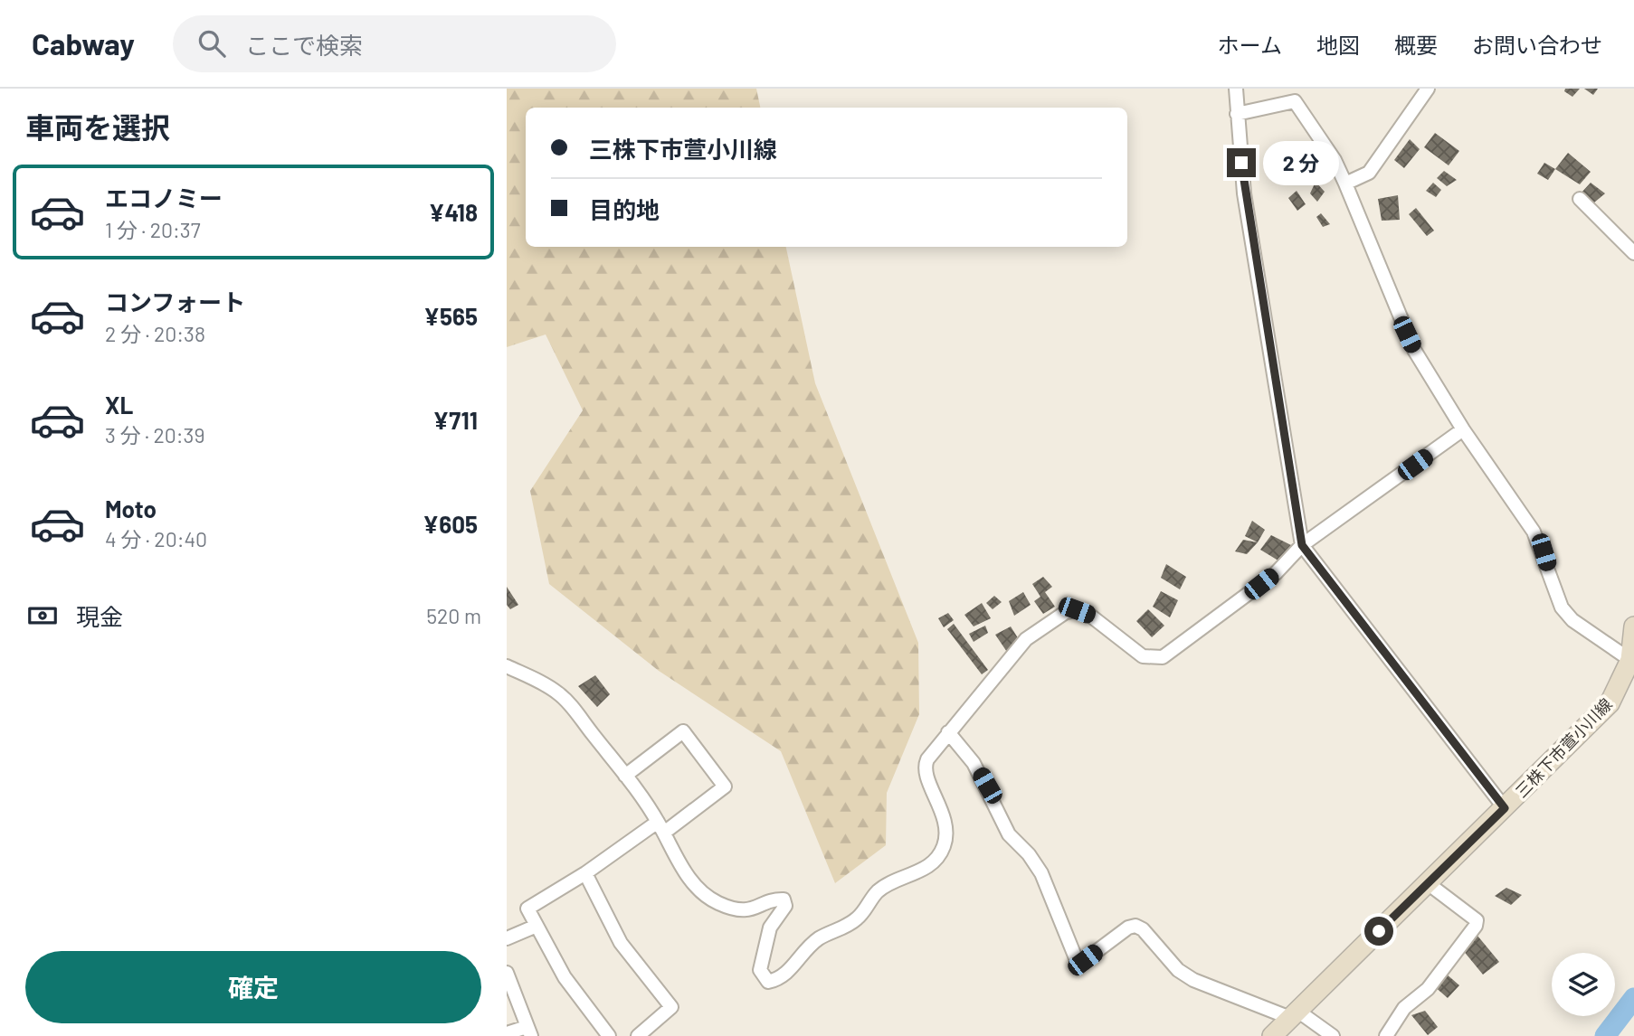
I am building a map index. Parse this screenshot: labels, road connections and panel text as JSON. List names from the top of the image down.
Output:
{
  "streets": {
    "main road": ["三株下市萱小川線"]
  },
  "page": {
    "header": "Cabway",
    "search": "ここで検索",
    "nav": [
      "ホーム",
      "地図",
      "概要",
      "お問い合わせ"
    ],
    "heading": "車両を選択",
    "banner": ["三株下市萱小川線", "目的地"],
    "bubble": "2 分",
    "list": [
      {
        "name": "エコノミー",
        "note": "1 分 · 20:37",
        "value": "¥418"
      },
      {
        "name": "コンフォート",
        "note": "2 分 · 20:38",
        "value": "¥565"
      },
      {
        "name": "XL",
        "note": "3 分 · 20:39",
        "value": "¥711"
      },
      {
        "name": "Moto",
        "note": "4 分 · 20:40",
        "value": "¥605"
      }
    ],
    "pay": ["現金", "520 m"],
    "buttons": "確定"
  }
}
